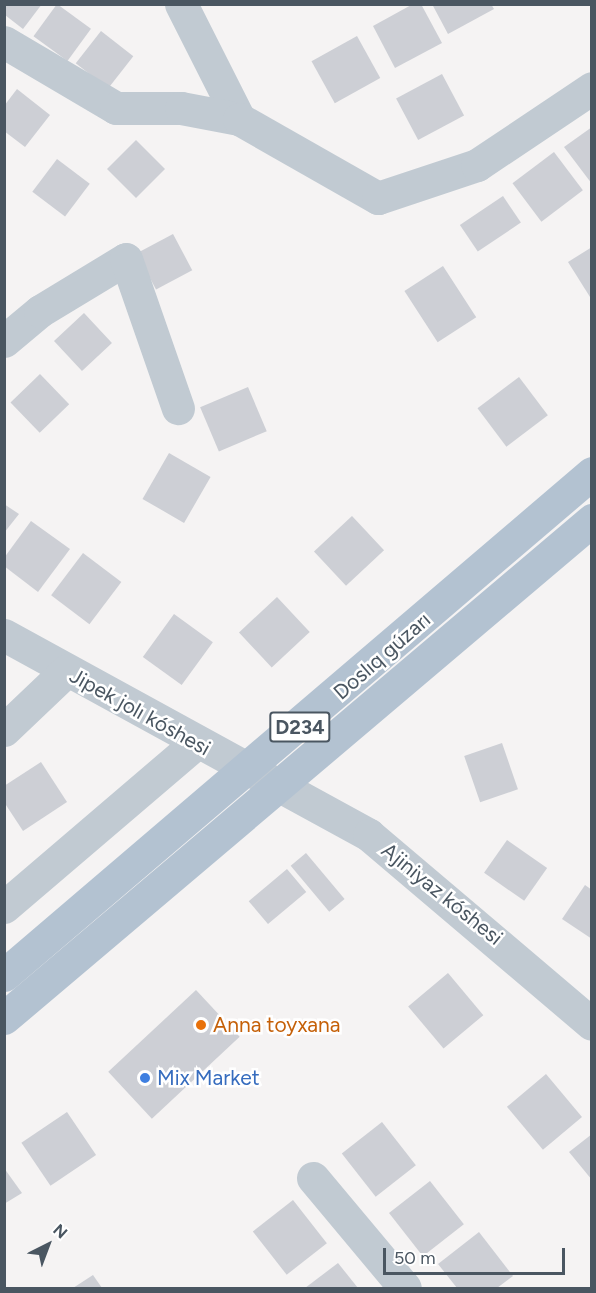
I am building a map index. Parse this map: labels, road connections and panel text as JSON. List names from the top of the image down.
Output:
{
  "streets": {
    "main road": ["Doslıq gúzarı", "D234"],
    "street": ["Jipek jolı kóshesi", "Ajiniyaz kóshesi"]
  },
  "crossings": [
    ["Doslıq gúzarı", "Jipek jolı kóshesi"],
    ["Doslıq gúzarı", "Ajiniyaz kóshesi"],
    ["Jipek jolı kóshesi", "Ajiniyaz kóshesi"]
  ],
  "places": ["Anna toyxana", "Mix Market"],
  "scale_bar": "50 m",
  "north": "top right"
}
